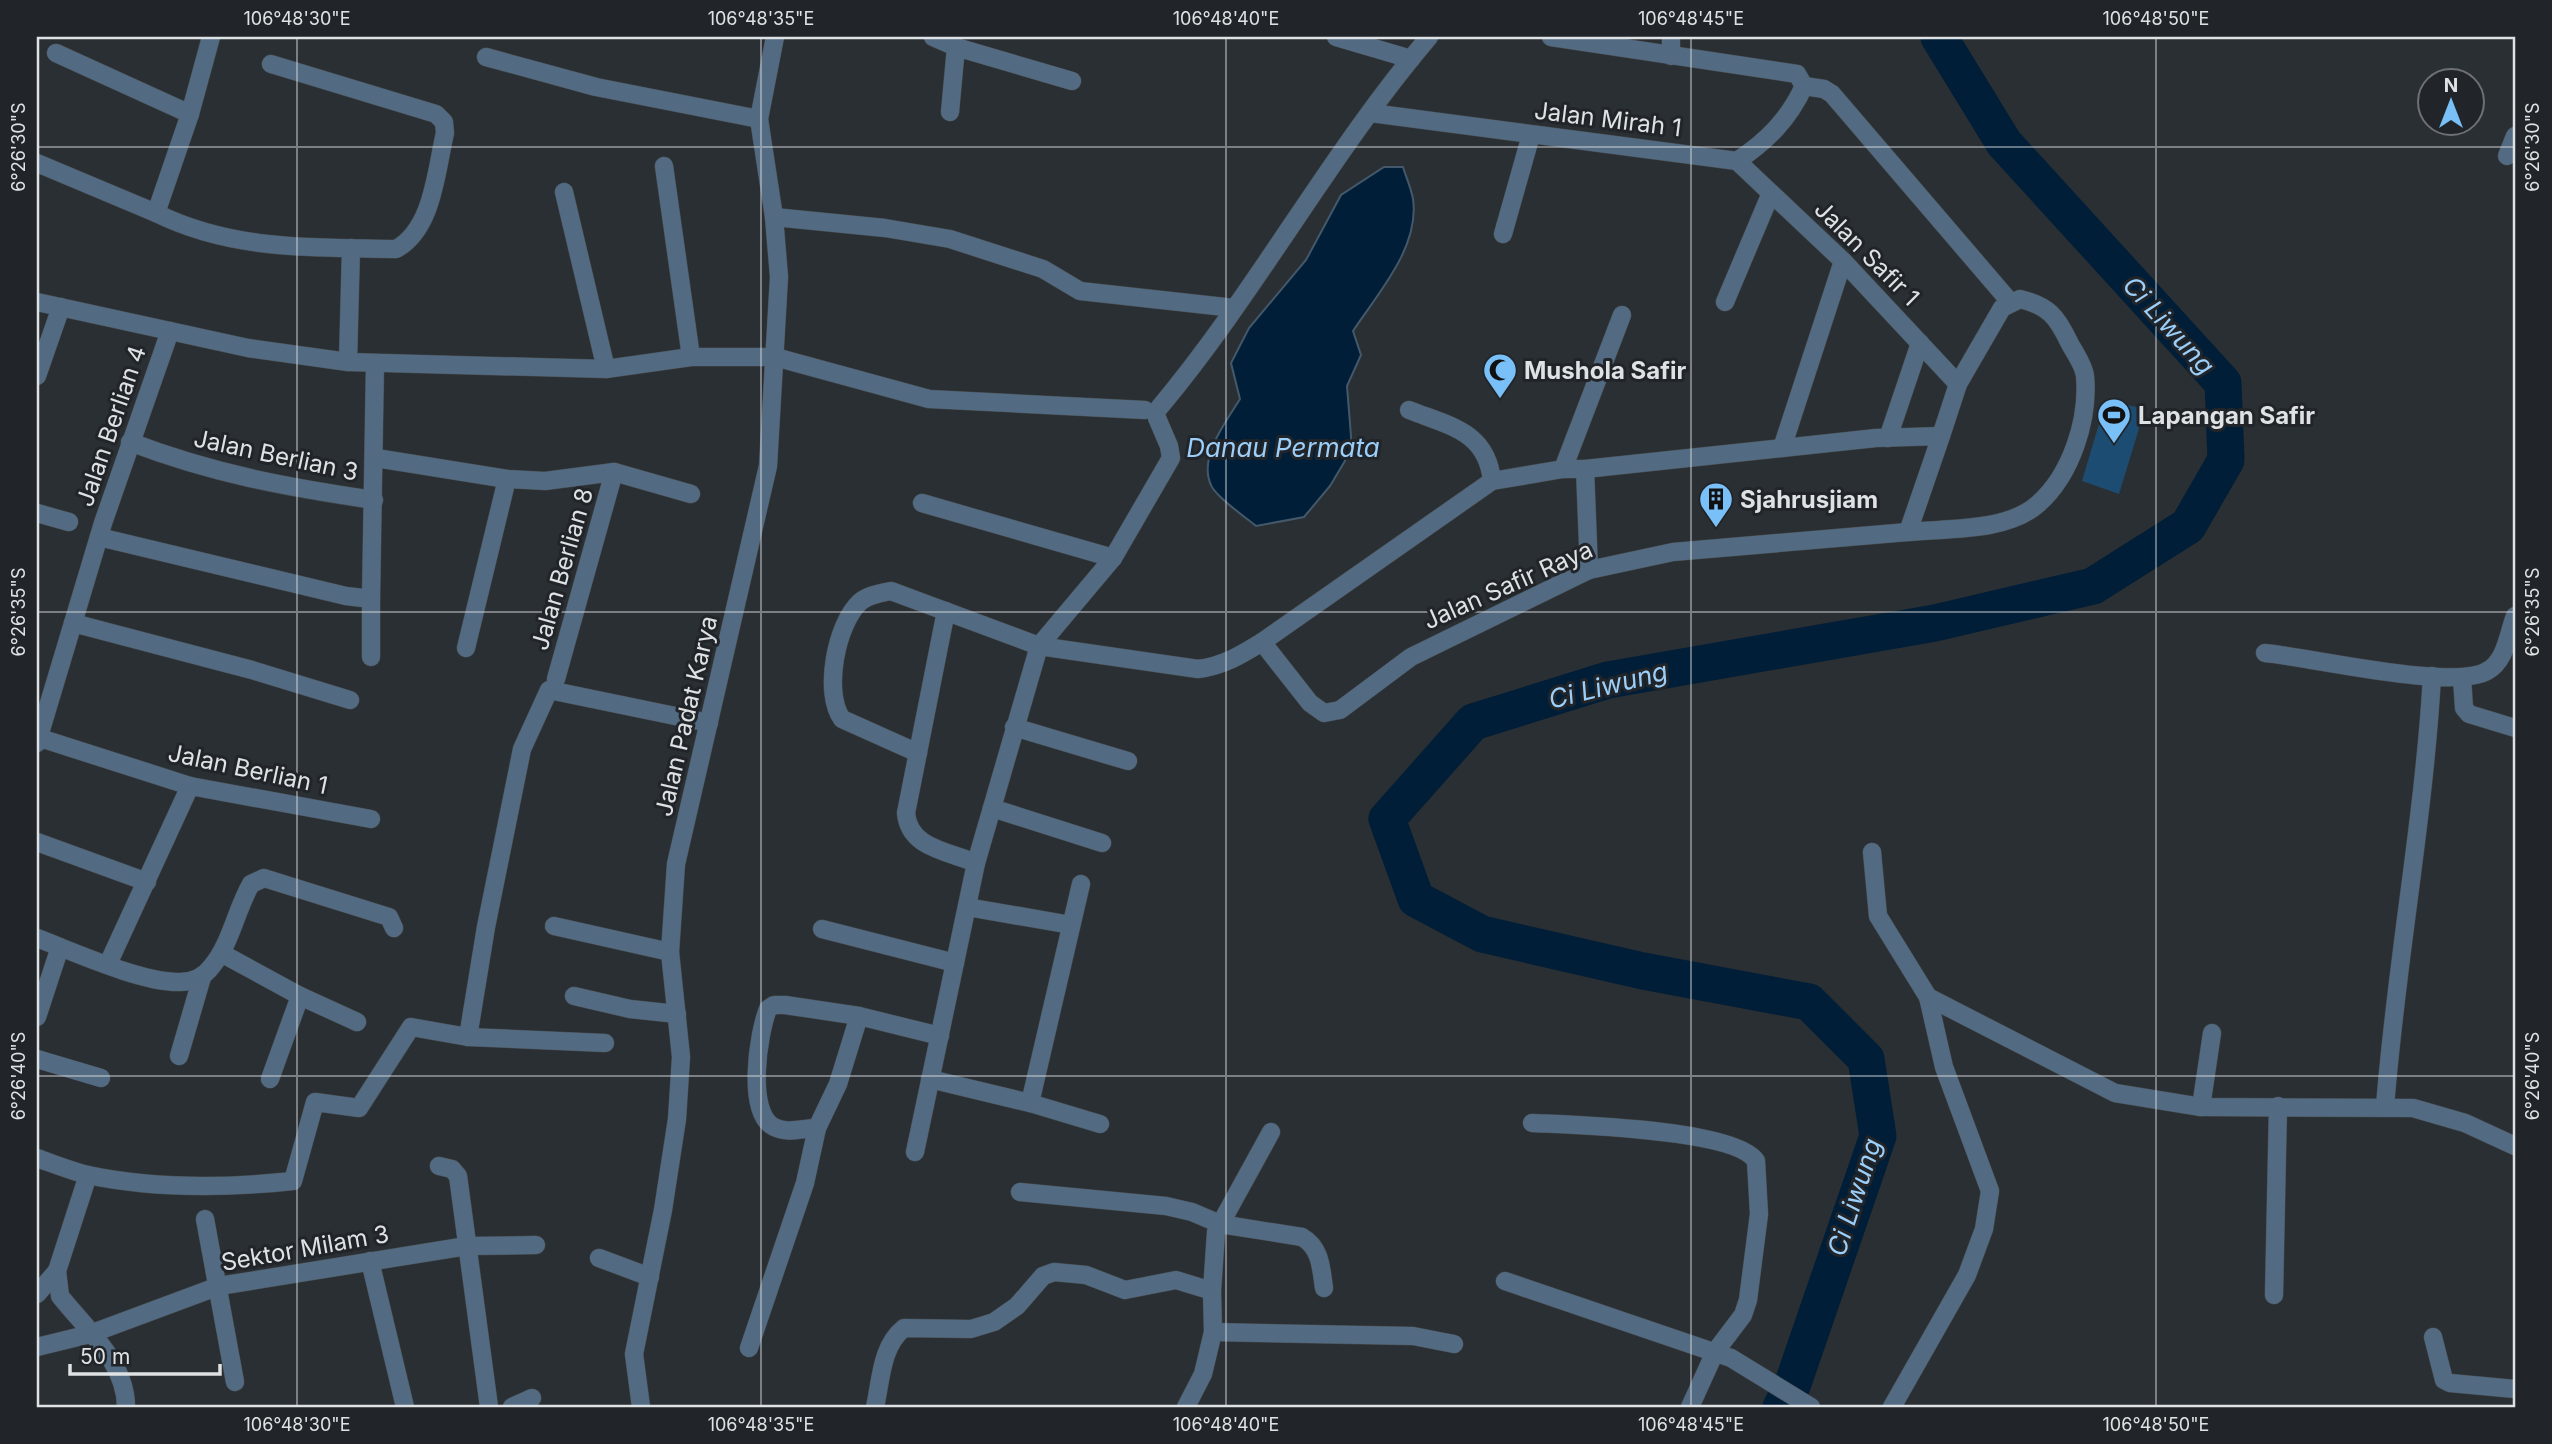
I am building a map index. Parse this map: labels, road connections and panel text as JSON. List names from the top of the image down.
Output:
{
  "streets": {
    "street": [
      "Jalan Mirah 1",
      "Jalan Safir 1",
      "Jalan Berlian 4",
      "Jalan Berlian 3",
      "Jalan Berlian 8",
      "Jalan Safir Raya",
      "Jalan Padat Karya",
      "Jalan Berlian 1",
      "Sektor Milam 3"
    ]
  },
  "crossings": [
    ["Jalan Mirah 1", "Jalan Safir 1"],
    ["Jalan Berlian 4", "Jalan Berlian 3"],
    ["Jalan Berlian 4", "Jalan Berlian 1"]
  ],
  "water": ["Ci Liwung", "Danau Permata"],
  "places": {
    "mosque": ["Mushola Safir"],
    "sports": ["Lapangan Safir"],
    "building": ["Sjahrusjiam"]
  },
  "scale_bar": "50 m",
  "north": "top",
  "coordinates": [
    "106°48'30\"E",
    "106°48'35\"E",
    "106°48'40\"E",
    "106°48'45\"E",
    "106°48'50\"E",
    "6°26'30\"S",
    "6°26'35\"S",
    "6°26'40\"S"
  ]
}
